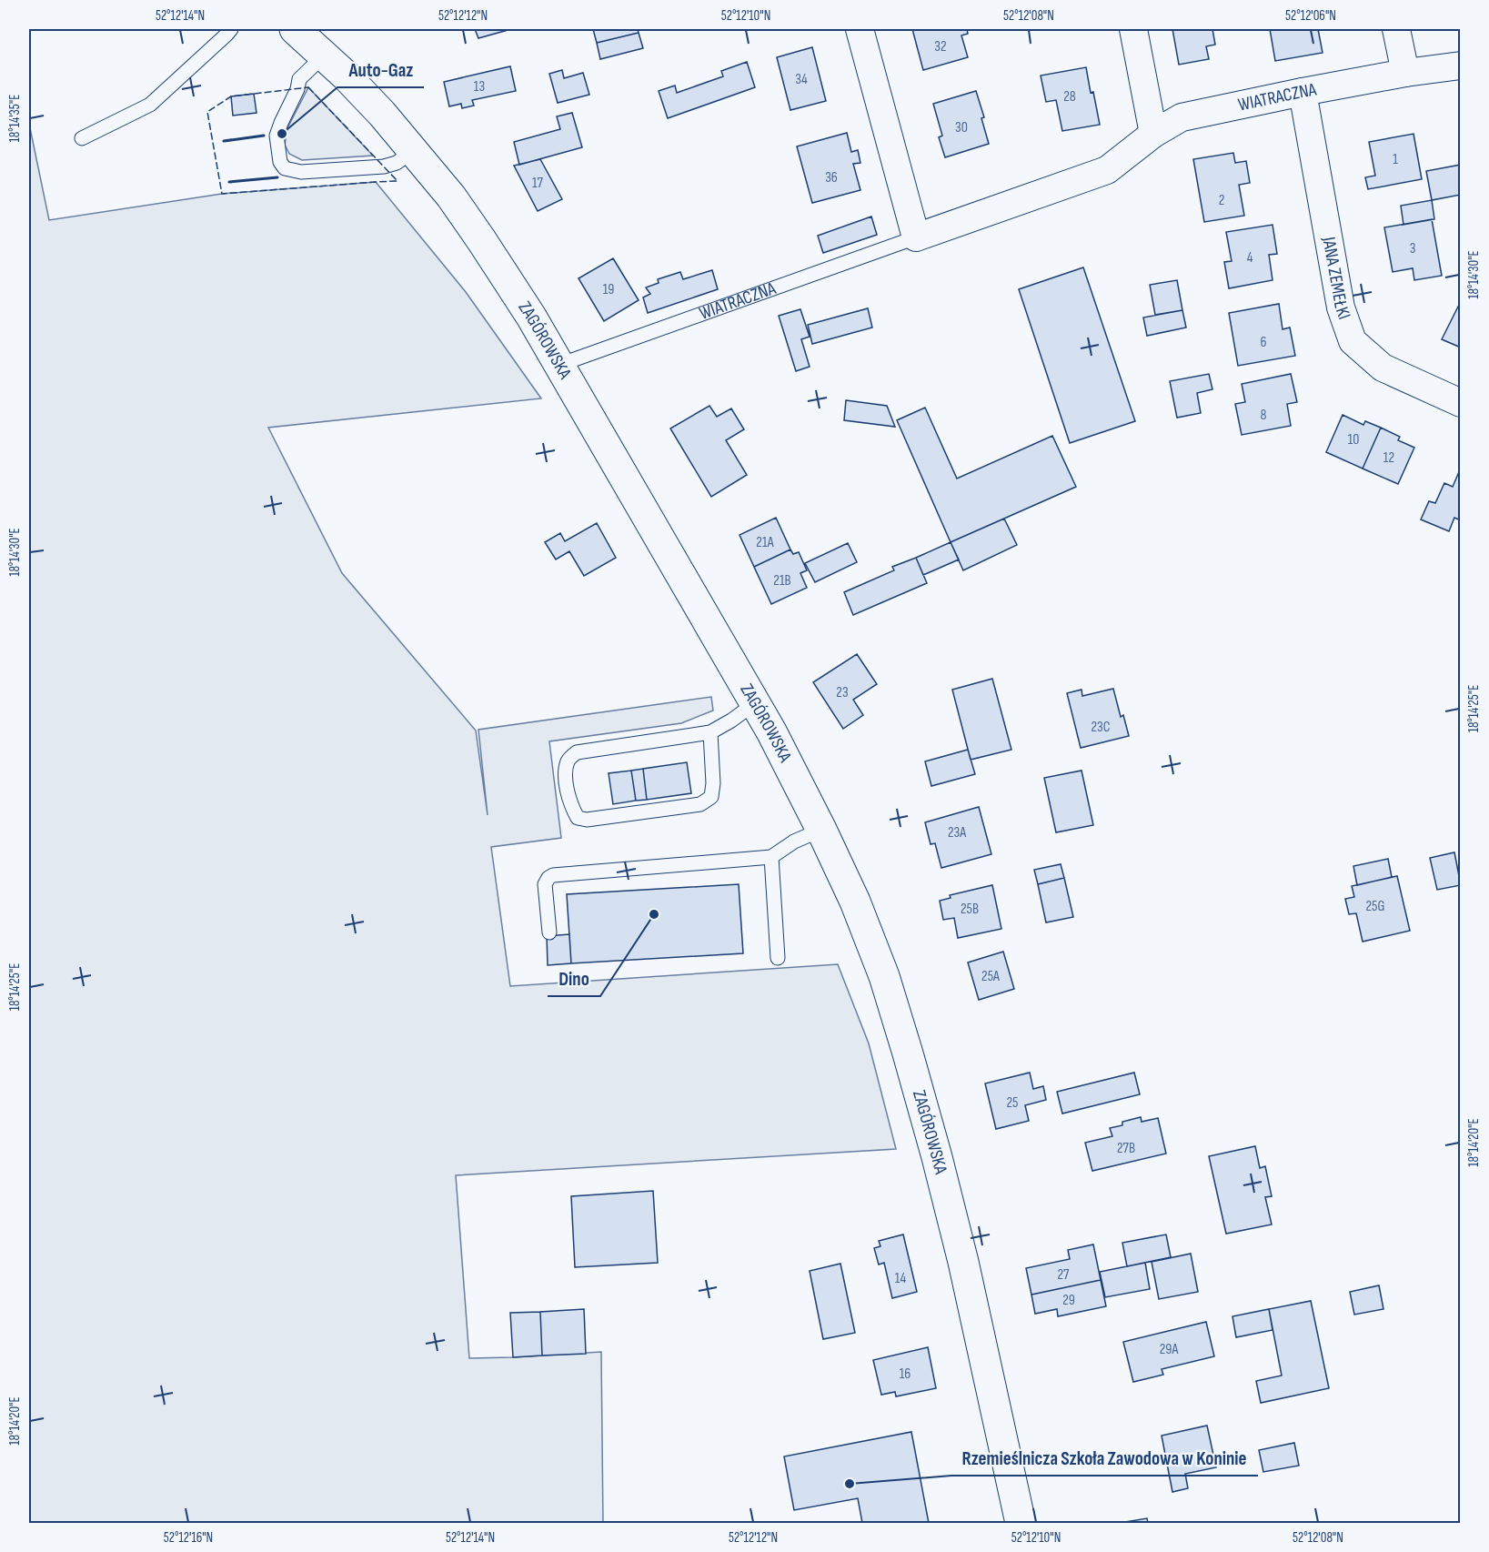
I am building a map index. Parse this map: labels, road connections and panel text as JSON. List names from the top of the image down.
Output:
{
  "streets": {
    "street": ["WIATRACZNA", "JANA ZEMEŁKI", "ZAGÓROWSKA"]
  },
  "crossings": [
    ["WIATRACZNA", "JANA ZEMEŁKI"],
    ["WIATRACZNA", "ZAGÓROWSKA"]
  ],
  "places": ["Auto-Gaz", "Dino", "Rzemieślnicza Szkoła Zawodowa w Koninie"],
  "house_numbers": [
    "32",
    "34",
    "13",
    "28",
    "30",
    "1",
    "36",
    "17",
    "2",
    "3",
    "4",
    "19",
    "6",
    "8",
    "10",
    "12",
    "21A",
    "21B",
    "23",
    "23C",
    "23A",
    "25G",
    "25B",
    "25A",
    "25",
    "27B",
    "27",
    "14",
    "29",
    "29A",
    "16"
  ],
  "coordinates": [
    "52°12'14\"N",
    "52°12'12\"N",
    "52°12'10\"N",
    "52°12'08\"N",
    "52°12'06\"N",
    "18°14'35\"E",
    "18°14'30\"E",
    "18°14'25\"E",
    "18°14'20\"E",
    "52°12'16\"N"
  ]
}
